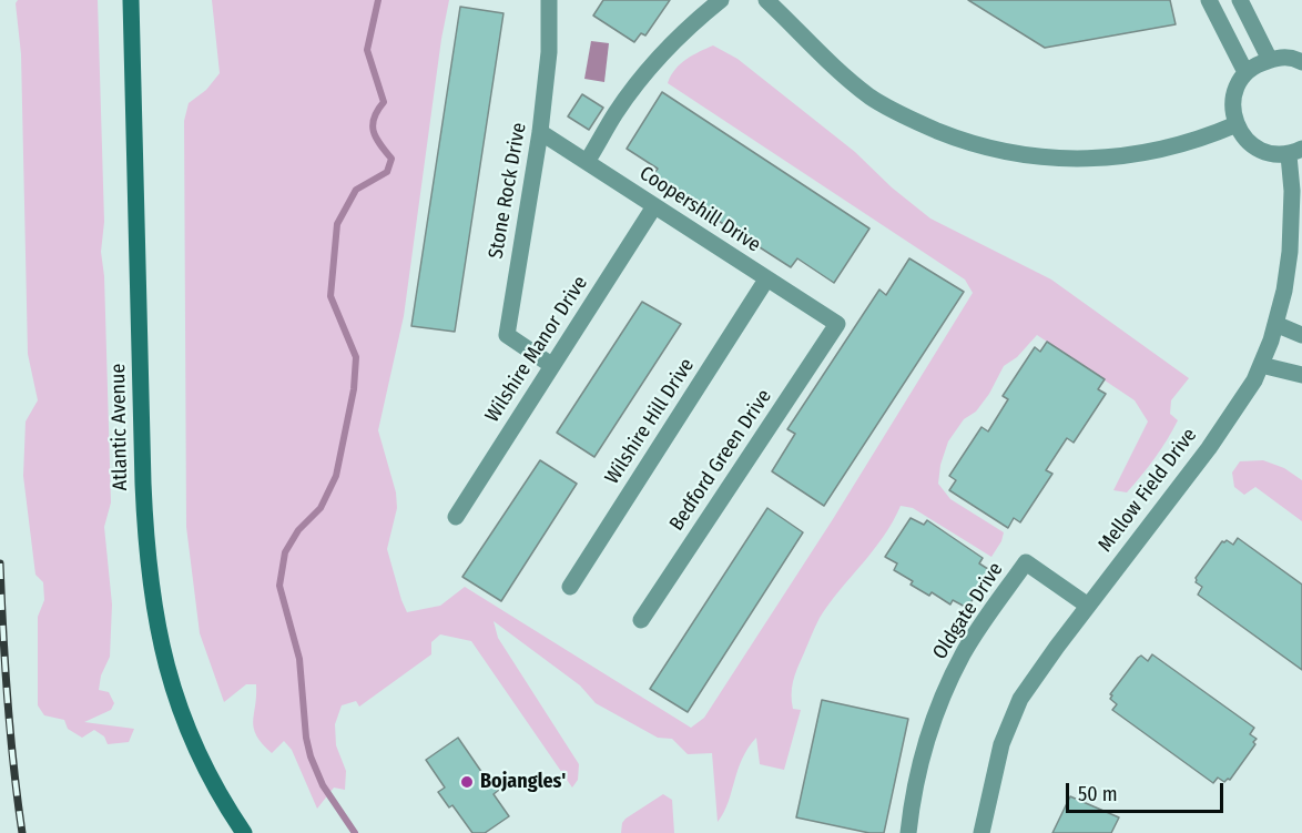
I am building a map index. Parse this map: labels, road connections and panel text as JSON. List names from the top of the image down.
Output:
{
  "streets": {
    "main road": ["Atlantic Avenue"],
    "street": [
      "Stone Rock Drive",
      "Coopershill Drive",
      "Wilshire Manor Drive",
      "Wilshire Hill Drive",
      "Bedford Green Drive",
      "Mellow Field Drive",
      "Oldgate Drive"
    ]
  },
  "crossings": [
    ["Stone Rock Drive", "Coopershill Drive"],
    ["Stone Rock Drive", "Wilshire Manor Drive"],
    ["Coopershill Drive", "Wilshire Manor Drive"],
    ["Coopershill Drive", "Wilshire Hill Drive"],
    ["Coopershill Drive", "Bedford Green Drive"],
    ["Mellow Field Drive", "Oldgate Drive"]
  ],
  "places": ["Bojangles'"],
  "scale_bar": "50 m"
}
